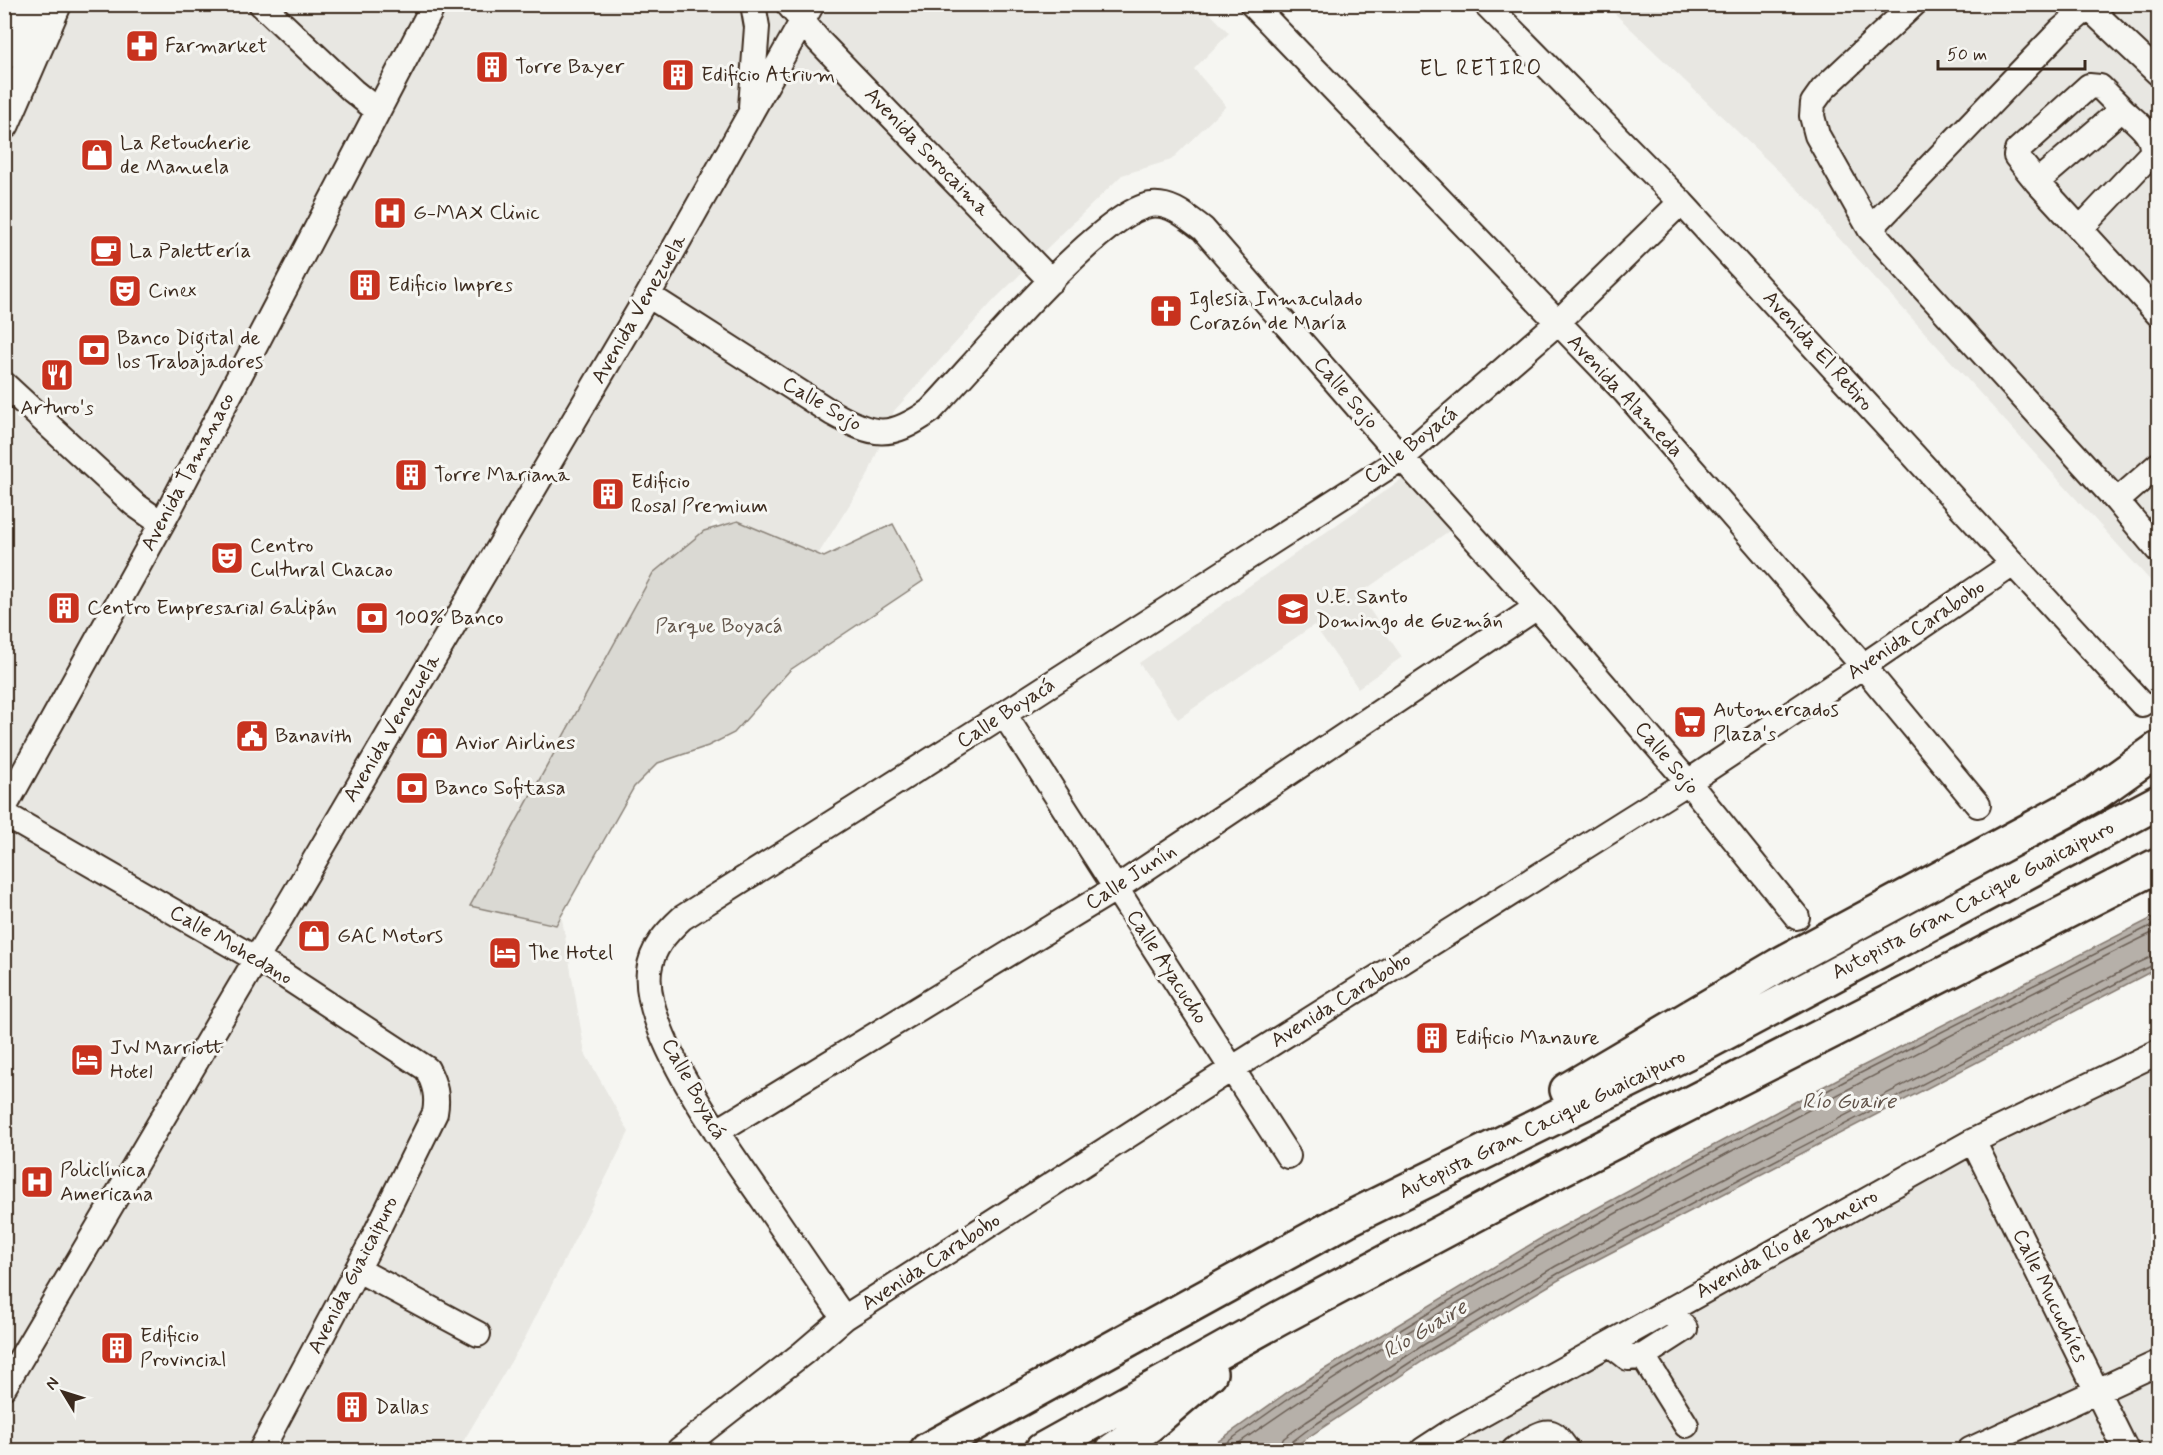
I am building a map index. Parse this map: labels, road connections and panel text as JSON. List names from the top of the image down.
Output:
{
  "streets": {
    "highway": ["Autopista Gran Cacique Guaicaipuro"],
    "street": [
      "Avenida Sorocaima",
      "Avenida Venezuela",
      "Avenida El Retiro",
      "Calle Sojo",
      "Avenida Alameda",
      "Calle Boyacá",
      "Avenida Tamanaco",
      "Avenida Carabobo",
      "Calle Junín",
      "Calle Mohedano",
      "Calle Ayacucho",
      "Avenida Río de Janeiro",
      "Avenida Guaicaipuro",
      "Calle Mucuchíes"
    ]
  },
  "crossings": [
    ["Avenida Sorocaima", "Avenida Venezuela"],
    ["Avenida Sorocaima", "Calle Sojo"],
    ["Avenida Venezuela", "Calle Sojo"],
    ["Avenida Venezuela", "Calle Mohedano"],
    ["Avenida El Retiro", "Calle Boyacá"],
    ["Avenida El Retiro", "Avenida Carabobo"],
    ["Calle Sojo", "Calle Boyacá"],
    ["Calle Sojo", "Avenida Carabobo"],
    ["Calle Sojo", "Calle Junín"],
    ["Avenida Alameda", "Calle Boyacá"],
    ["Avenida Alameda", "Avenida Carabobo"],
    ["Calle Boyacá", "Avenida Carabobo"],
    ["Calle Boyacá", "Calle Junín"],
    ["Calle Boyacá", "Calle Ayacucho"],
    ["Avenida Carabobo", "Calle Ayacucho"],
    ["Calle Junín", "Calle Ayacucho"],
    ["Calle Mohedano", "Avenida Guaicaipuro"],
    ["Avenida Río de Janeiro", "Calle Mucuchíes"]
  ],
  "districts": ["EL RETIRO"],
  "water": ["Río Guaire"],
  "parks": ["Parque Boyacá"],
  "places": {
    "pharmacy": ["Farmarket"],
    "building": [
      "Torre Bayer",
      "Edificio Atrium",
      "Edificio Impres",
      "Torre Mariana",
      "Edificio Rosal Premium",
      "Centro Empresarial Galipán",
      "Edificio Manaure",
      "Edificio Provincial",
      "Dallas"
    ],
    "shop": ["La Retoucherie de Manuela", "Avior Airlines", "GAC Motors"],
    "hospital": ["G-MAX Clinic", "Policlínica Americana"],
    "cafe": ["La Palettería"],
    "theatre": ["Cinex", "Centro Cultural Chacao"],
    "church": ["Iglesia Inmaculado Corazón de María"],
    "bank": ["Banco Digital de los Trabajadores", "100% Banco", "Banco Sofitasa"],
    "restaurant": ["Arturo's"],
    "school or university": ["U.E. Santo Domingo de Guzmán"],
    "supermarket": ["Automercados Plaza's"],
    "public building": ["Banavith"],
    "hotel": ["The Hotel", "JW Marriott Hotel"]
  },
  "scale_bar": "50 m",
  "north": "top left"
}
